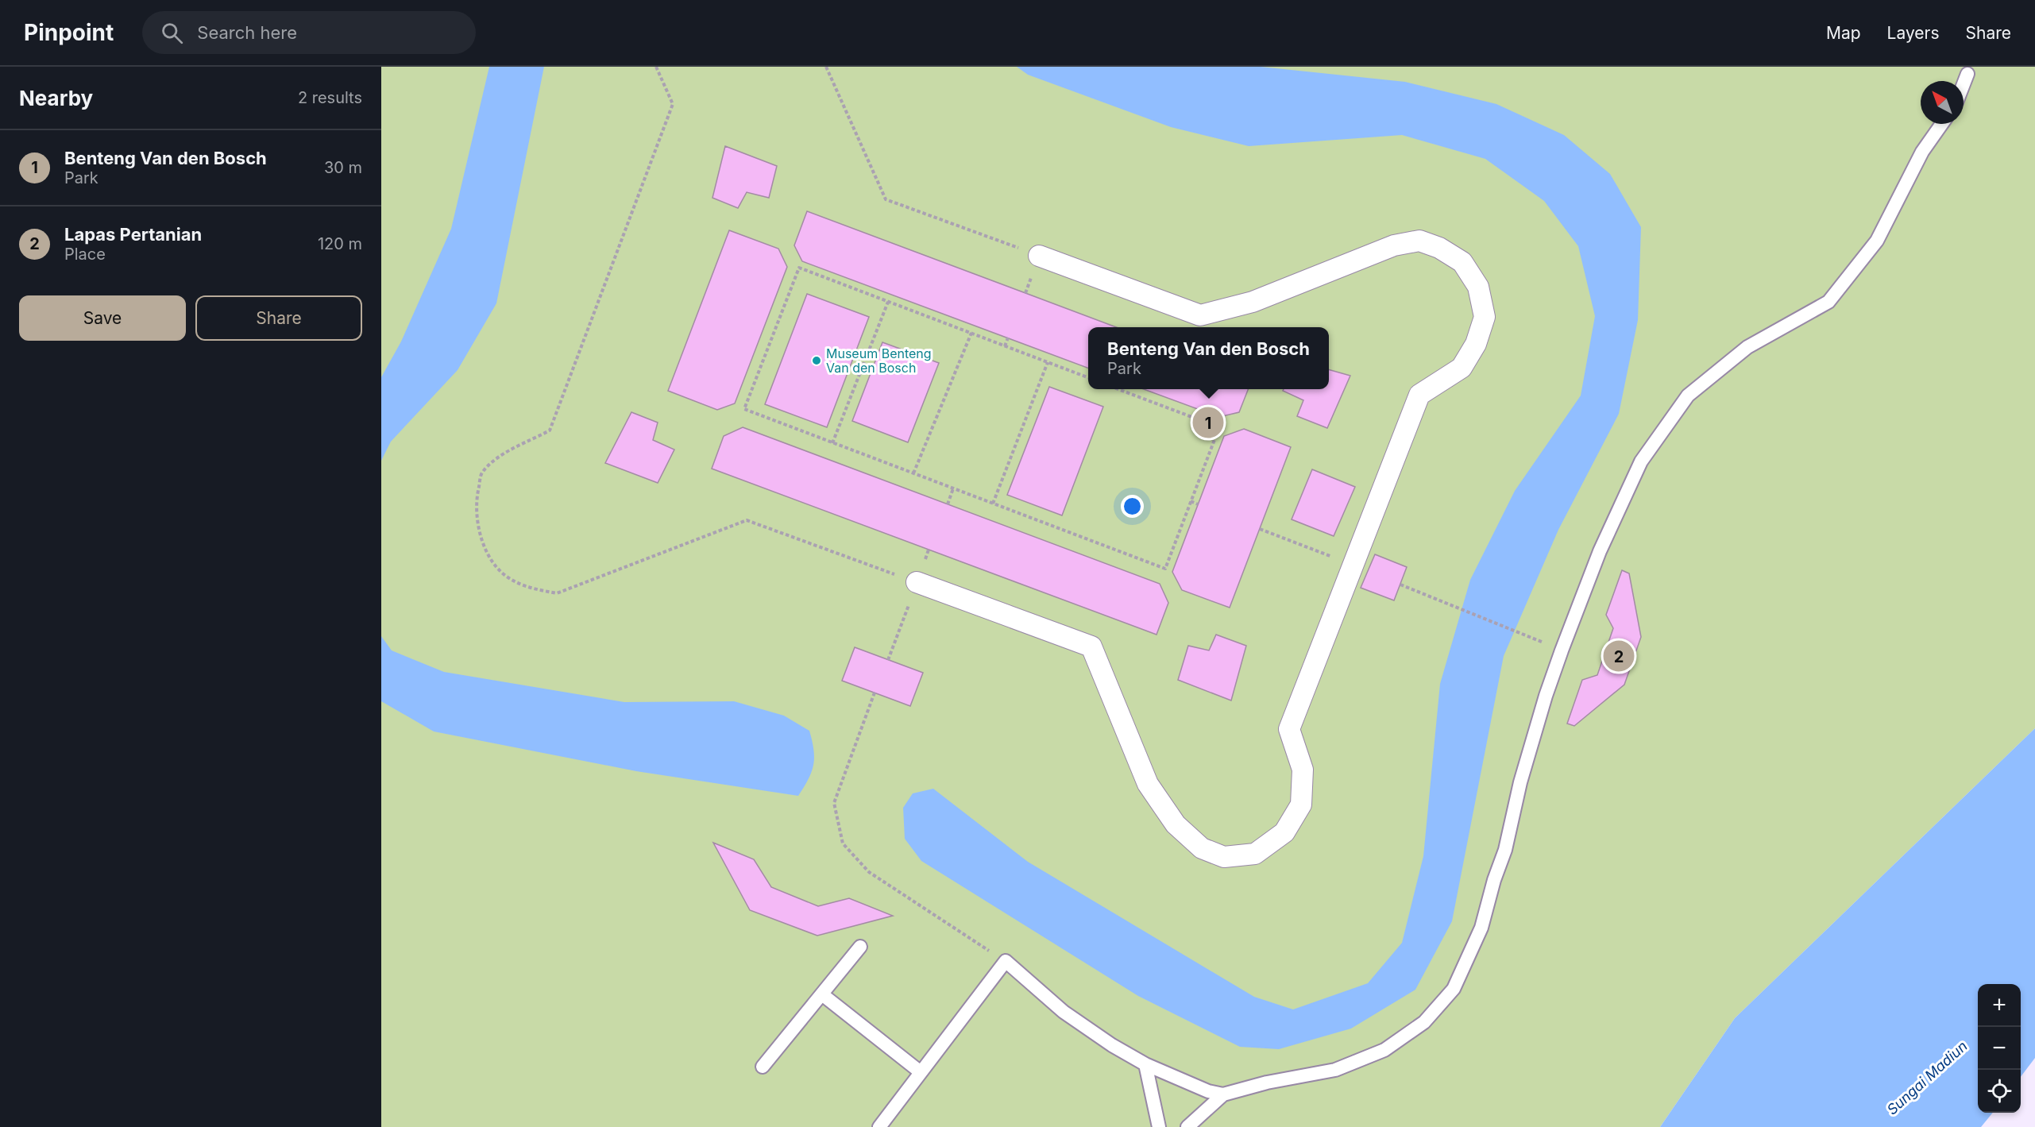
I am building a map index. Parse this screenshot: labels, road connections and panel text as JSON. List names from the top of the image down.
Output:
{
  "water": ["Sungai Madiun"],
  "places": ["Museum Benteng Van den Bosch"],
  "north": "top left",
  "page": {
    "header": "Pinpoint",
    "search": "Search here",
    "nav": ["Map", "Layers", "Share"],
    "heading": ["Nearby", "2 results"],
    "list": [
      {
        "mark": "1",
        "name": "Benteng Van den Bosch",
        "note": "Park",
        "value": "30 m"
      },
      {
        "mark": "2",
        "name": "Lapas Pertanian",
        "note": "Place",
        "value": "120 m"
      }
    ],
    "buttons": ["Save", "Share"],
    "popup": ["Benteng Van den Bosch", "Park"],
    "pins": ["1", "2"],
    "map_buttons": ["+", "−"]
  }
}
